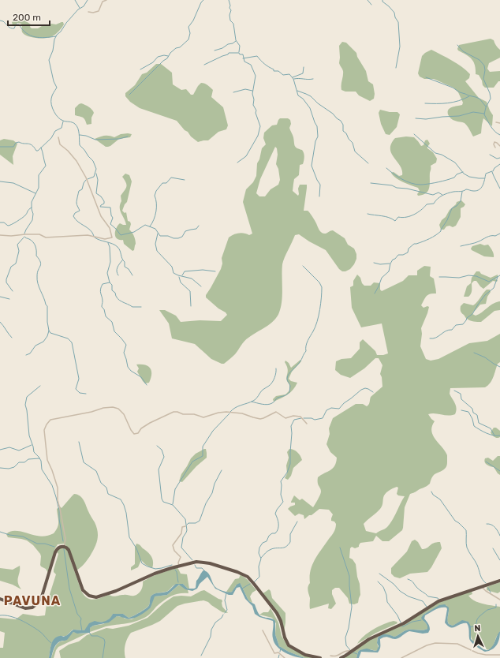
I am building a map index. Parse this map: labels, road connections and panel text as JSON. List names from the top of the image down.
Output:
{
  "districts": ["PAVUNA"],
  "scale_bar": "200 m",
  "north": "top"
}
